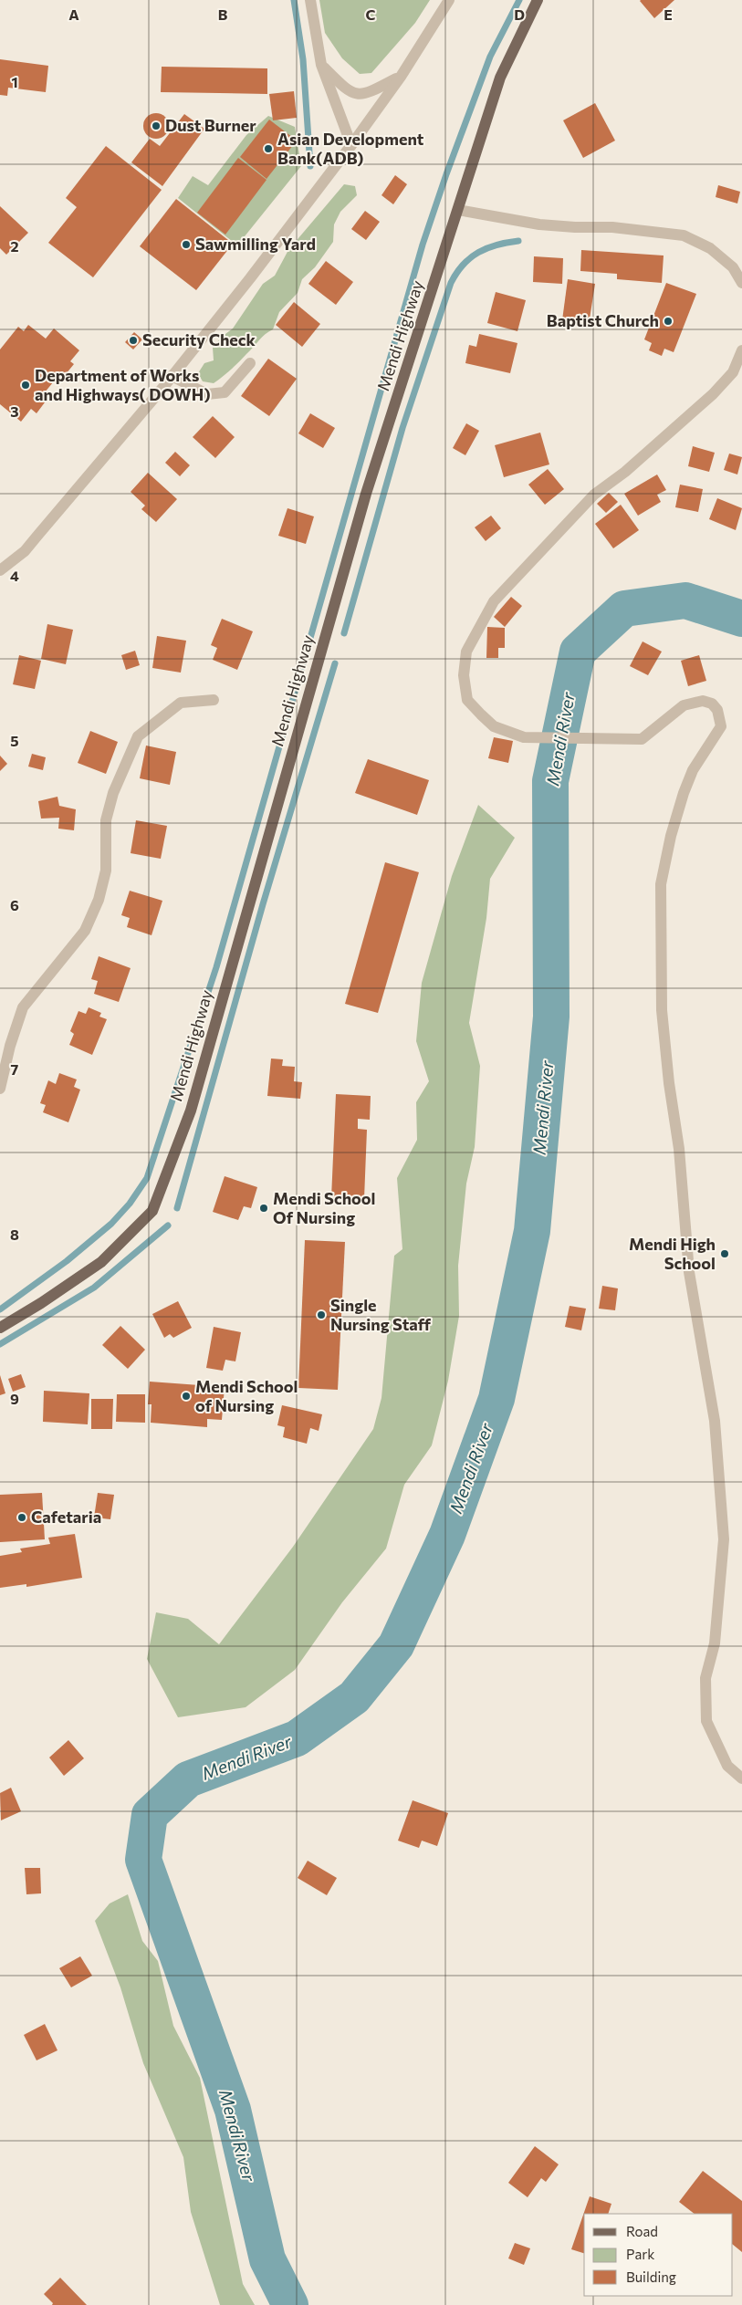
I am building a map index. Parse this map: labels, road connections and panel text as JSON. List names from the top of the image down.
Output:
{
  "streets": {
    "main road": ["Mendi Highway"]
  },
  "water": ["Mendi River"],
  "places": [
    "Dust Burner",
    "Asian Development Bank(ADB)",
    "Sawmilling Yard",
    "Baptist Church",
    "Security Check",
    "Department of Works and Highways( DOWH)",
    "Mendi School Of Nursing",
    "Mendi High School",
    "Single Nursing Staff",
    "Mendi School of Nursing",
    "Cafetaria"
  ],
  "legend": ["Road", "Park", "Building"],
  "grid": {
    "columns": [
      "A",
      "B",
      "C",
      "D",
      "E"
    ],
    "rows": [
      "1",
      "2",
      "3",
      "4",
      "5",
      "6",
      "7",
      "8",
      "9"
    ]
  }
}
